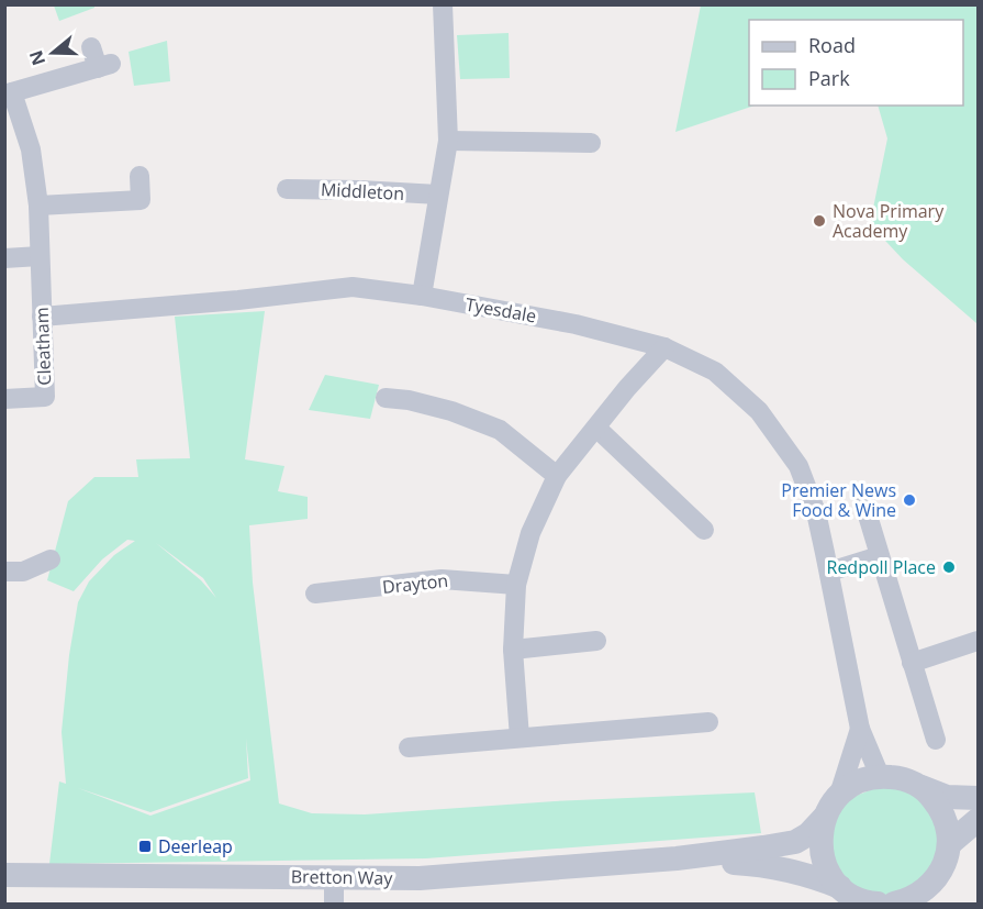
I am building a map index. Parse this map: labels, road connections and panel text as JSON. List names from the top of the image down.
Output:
{
  "streets": {
    "street": [
      "Middleton",
      "Tyesdale",
      "Cleatham",
      "Drayton",
      "Bretton Way"
    ]
  },
  "crossings": [
    ["Tyesdale", "Cleatham"]
  ],
  "places": {
    "other": ["Nova Primary Academy", "Premier News Food & Wine", "Redpoll Place"],
    "transit": ["Deerleap"]
  },
  "legend": ["Road", "Park"],
  "north": "left"
}
